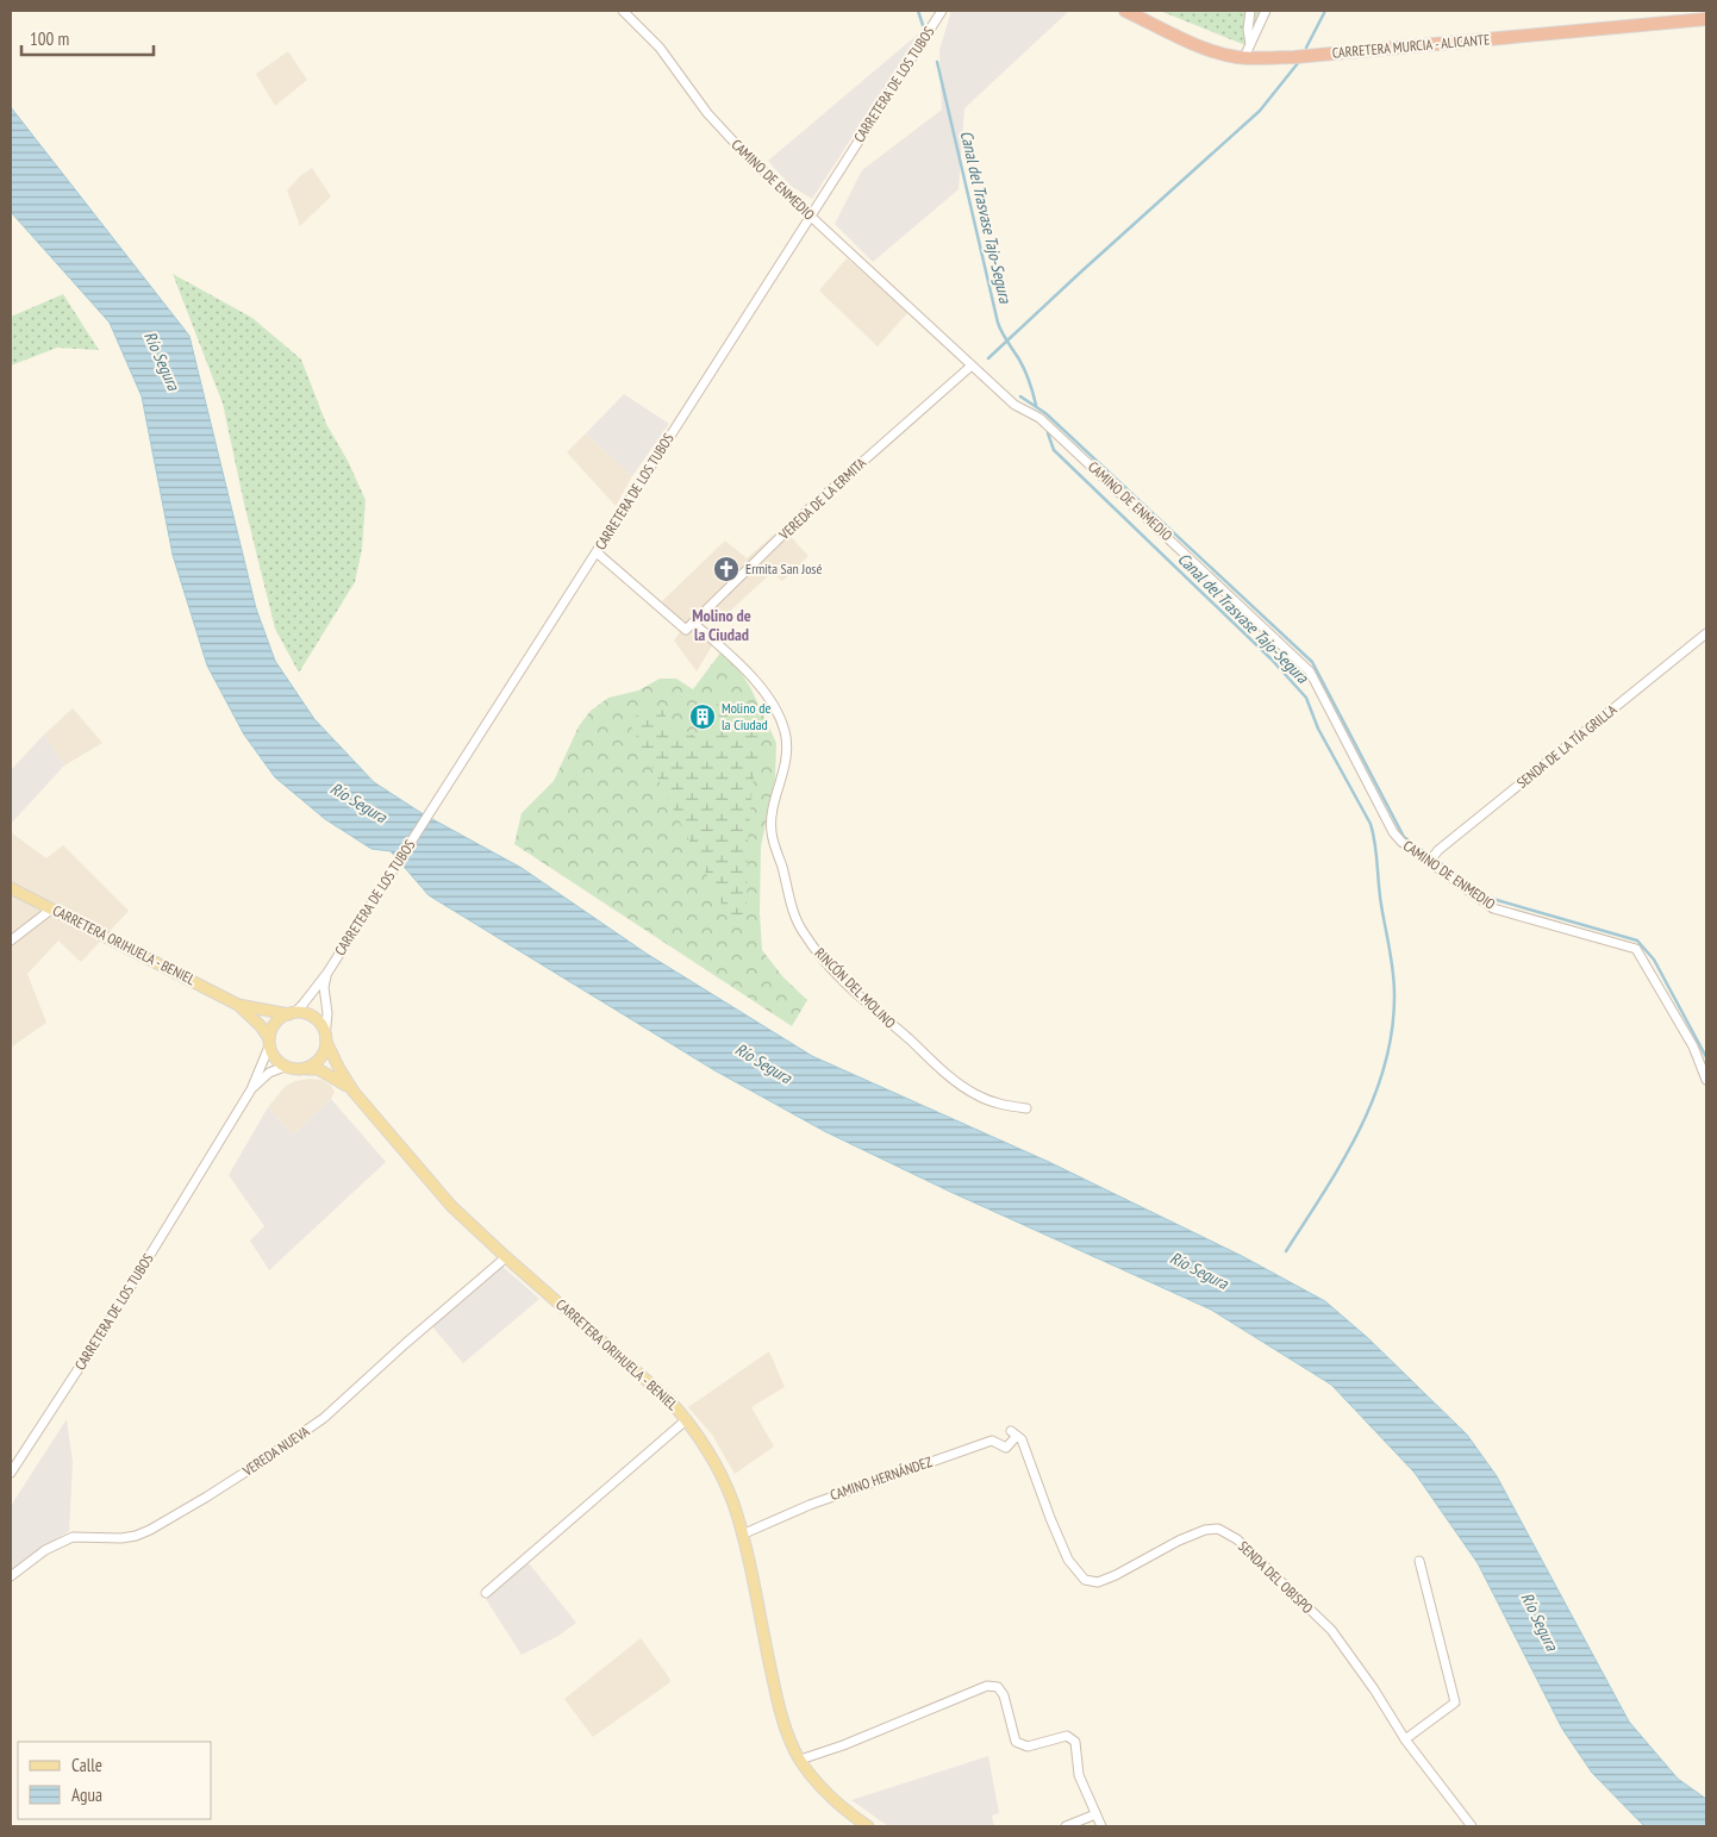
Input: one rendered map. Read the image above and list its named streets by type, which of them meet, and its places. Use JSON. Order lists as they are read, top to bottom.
{
  "streets": {
    "highway": ["CARRETERA MURCIA - ALICANTE"],
    "main road": ["CARRETERA ORIHUELA - BENIEL"],
    "street": [
      "CARRETERA DE LOS TUBOS",
      "CAMINO DE ENMEDIO",
      "VEREDA DE LA ERMITA",
      "SENDA DE LA TÍA GRILLA",
      "RINCÓN DEL MOLINO",
      "VEREDA NUEVA",
      "CAMINO HERNÁNDEZ",
      "SENDA DEL OBISPO"
    ]
  },
  "crossings": [
    ["CARRETERA DE LOS TUBOS", "CAMINO DE ENMEDIO"],
    ["CARRETERA DE LOS TUBOS", "CARRETERA ORIHUELA - BENIEL"],
    ["CAMINO DE ENMEDIO", "VEREDA DE LA ERMITA"],
    ["CAMINO DE ENMEDIO", "SENDA DE LA TÍA GRILLA"],
    ["VEREDA DE LA ERMITA", "RINCÓN DEL MOLINO"],
    ["CARRETERA ORIHUELA - BENIEL", "VEREDA NUEVA"],
    ["CARRETERA ORIHUELA - BENIEL", "CAMINO HERNÁNDEZ"],
    ["CAMINO HERNÁNDEZ", "SENDA DEL OBISPO"]
  ],
  "districts": ["Molino de la Ciudad"],
  "water": ["Canal del Trasvase Tajo-Segura", "Río Segura"],
  "places": {
    "church": ["Ermita San José"],
    "building": ["Molino de la Ciudad"]
  },
  "legend": ["Calle", "Agua"],
  "scale_bar": "100 m"
}
